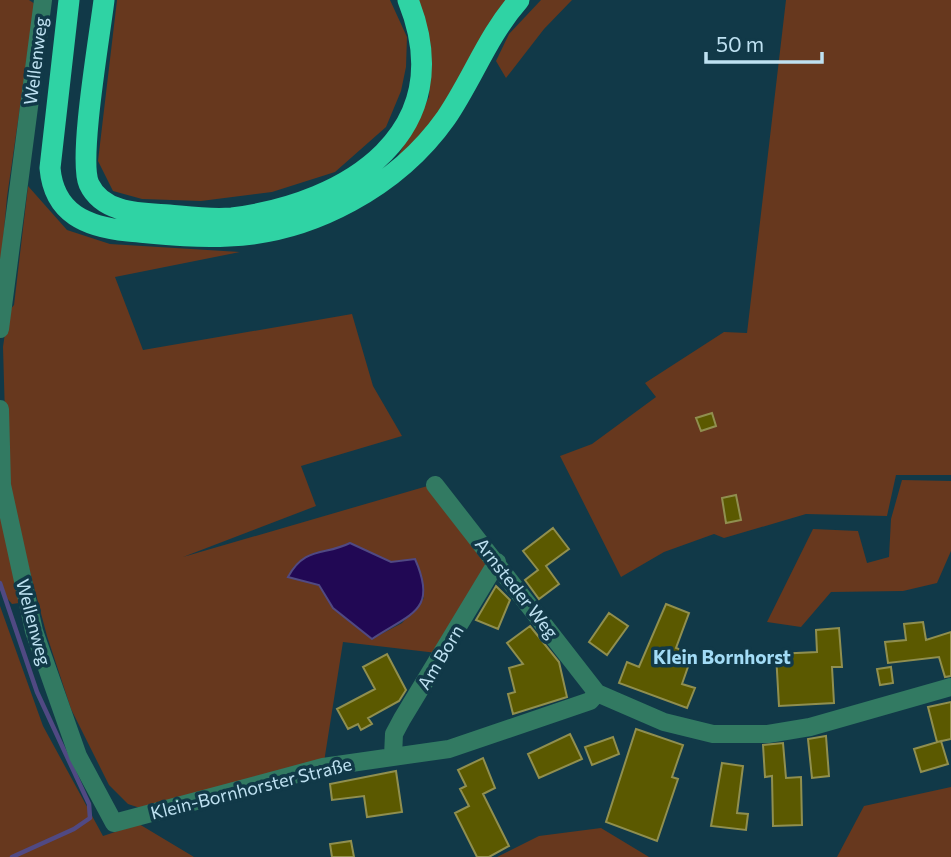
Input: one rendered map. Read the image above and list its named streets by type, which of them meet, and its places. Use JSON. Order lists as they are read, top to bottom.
{
  "streets": {
    "street": [
      "Wellenweg",
      "Arnsteder Weg",
      "Am Born",
      "Klein-Bornhorster Straße"
    ]
  },
  "crossings": [
    ["Wellenweg", "Klein-Bornhorster Straße"],
    ["Arnsteder Weg", "Am Born"],
    ["Arnsteder Weg", "Klein-Bornhorster Straße"],
    ["Am Born", "Klein-Bornhorster Straße"]
  ],
  "districts": ["Klein Bornhorst"],
  "scale_bar": "50 m"
}
